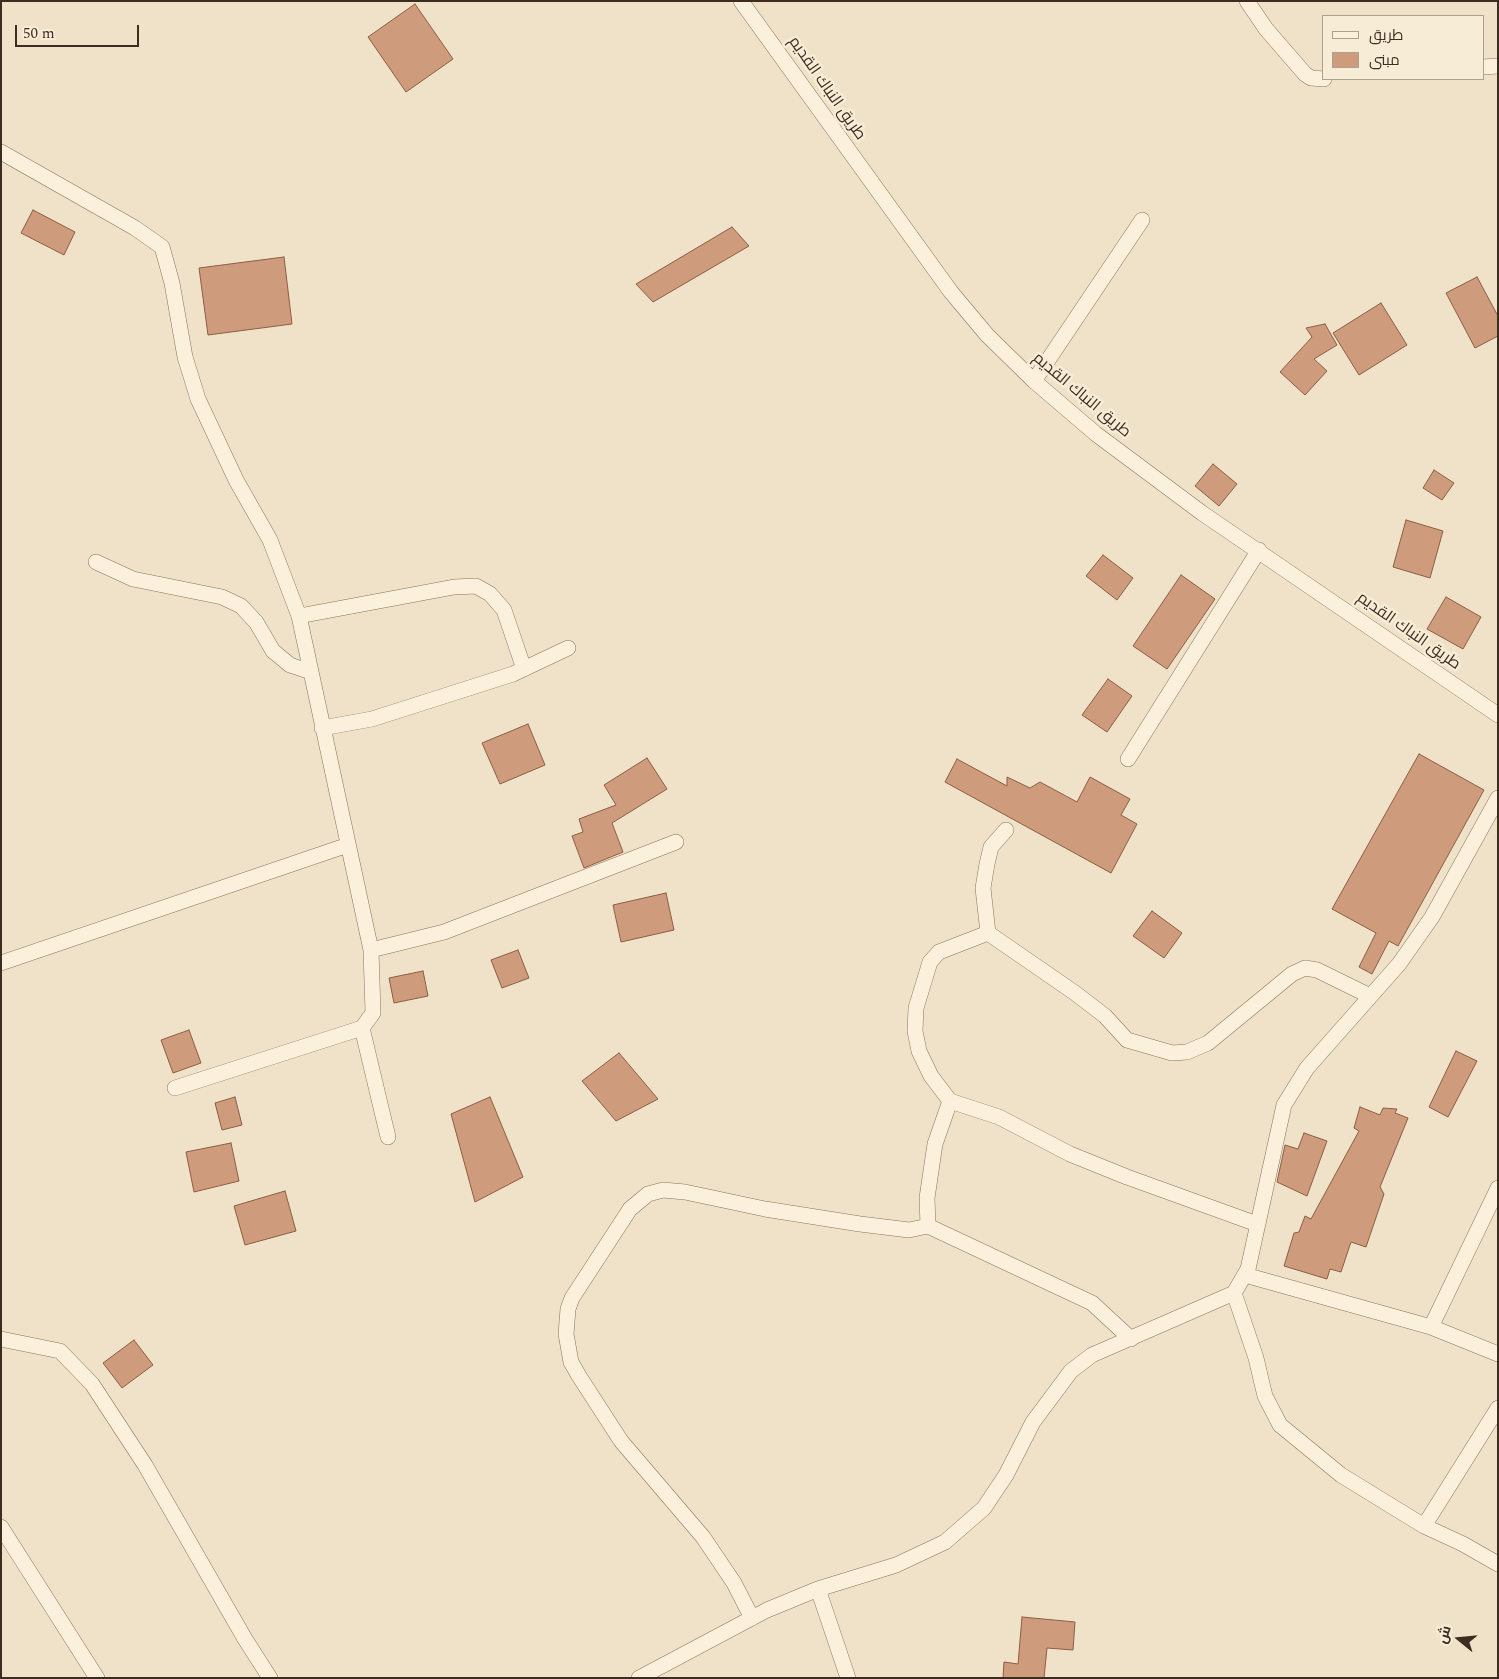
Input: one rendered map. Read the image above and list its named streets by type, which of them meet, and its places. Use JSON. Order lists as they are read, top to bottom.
{
  "streets": {
    "street": ["طريق النباك القديم"]
  },
  "legend": ["طريق", "مبنى"],
  "scale_bar": "50 m",
  "north": "left"
}
